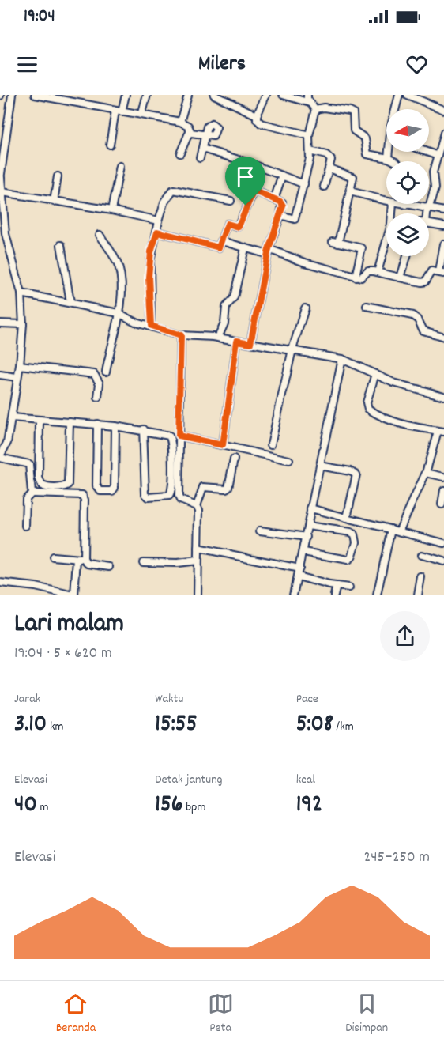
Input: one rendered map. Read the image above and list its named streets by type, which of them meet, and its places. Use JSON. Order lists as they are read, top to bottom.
{
  "north": "left",
  "page": {
    "status": "19:04",
    "header": "Milers",
    "heading": ["Lari malam", "19:04 · 5 × 620 m"],
    "stats": [
      ["Jarak", "3.10 km"],
      ["Waktu", "15:55"],
      ["Pace", "5:08 /km"],
      ["Elevasi", "40 m"],
      ["Detak jantung", "156 bpm"],
      ["kcal", "192"]
    ],
    "chart": ["Elevasi", "245–250 m"],
    "tabs": ["Beranda", "Peta", "Disimpan"]
  }
}
